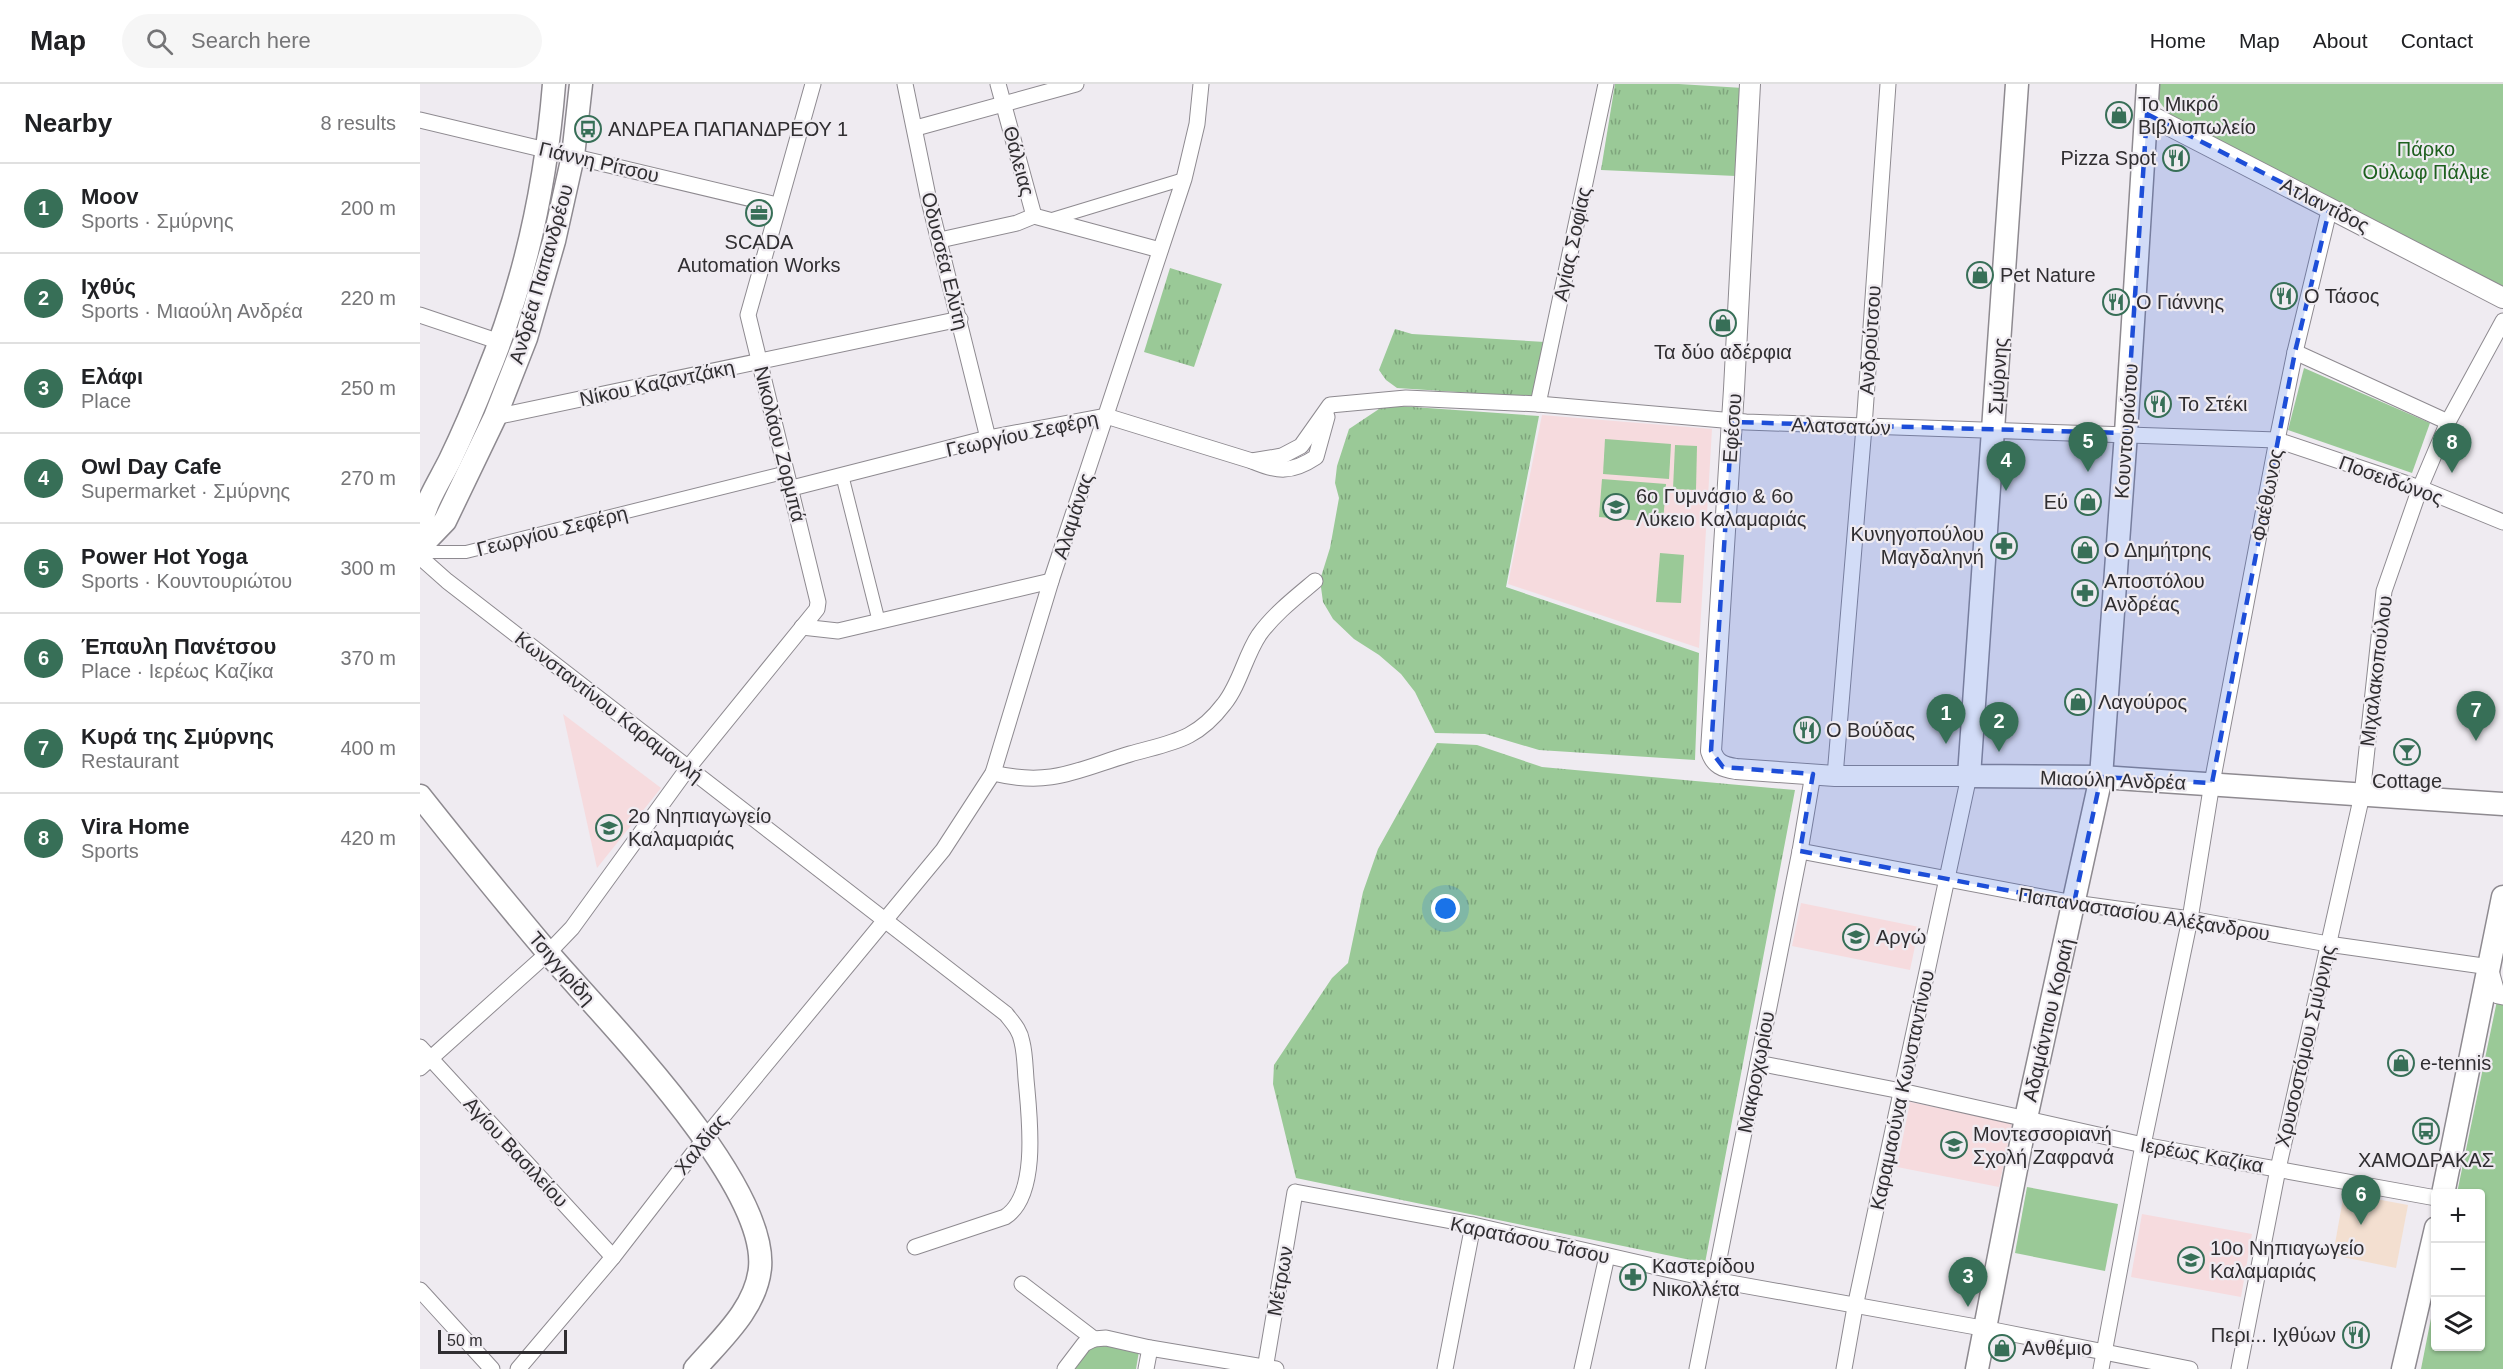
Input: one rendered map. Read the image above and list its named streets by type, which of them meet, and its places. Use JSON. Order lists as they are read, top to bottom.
{
  "streets": {
    "main road": [
      "Ανδρέα Παπανδρέου",
      "Σμύρνης",
      "Κουντουριώτου",
      "Μιαούλη Ανδρέα",
      "Τσιγγιρίδη",
      "Αδαμάντιου Κοραή"
    ],
    "street": [
      "Θάλειας",
      "Γιάννη Ρίτσου",
      "Ατλαντίδος",
      "Αγίας Σοφίας",
      "Οδυσσέα Ελύτη",
      "Ανδρούτσου",
      "Νίκου Καζαντζάκη",
      "Αλατσατών",
      "Εφέσου",
      "Γεωργίου Σεφέρη",
      "Νικολάου Ζορμπά",
      "Ποσειδώνος",
      "Φαέθωνος",
      "Αλαμάνας",
      "Μιχαλακοπούλου",
      "Κωνσταντίνου Καραμανλή",
      "Παπαναστασίου Αλέξανδρου",
      "Χρυσοστόμου Σμύρνης",
      "Μακροχωρίου",
      "Καραμαούνα Κωνσταντίνου",
      "Χαλδίας",
      "Αγίου Βασιλείου",
      "Ιερέως Καζίκα",
      "Καρατάσου Τάσου",
      "Μέτρων"
    ]
  },
  "crossings": [
    ["Θάλειας", "Αλαμάνας"],
    ["Γιάννη Ρίτσου", "Ανδρέα Παπανδρέου"],
    ["Γιάννη Ρίτσου", "Νικολάου Ζορμπά"],
    ["Ατλαντίδος", "Κουντουριώτου"],
    ["Ατλαντίδος", "Φαέθωνος"],
    ["Αγίας Σοφίας", "Αλατσατών"],
    ["Οδυσσέα Ελύτη", "Νίκου Καζαντζάκη"],
    ["Οδυσσέα Ελύτη", "Γεωργίου Σεφέρη"],
    ["Ανδρέα Παπανδρέου", "Νίκου Καζαντζάκη"],
    ["Ανδρούτσου", "Αλατσατών"],
    ["Ανδρούτσου", "Μιαούλη Ανδρέα"],
    ["Σμύρνης", "Αλατσατών"],
    ["Σμύρνης", "Μιαούλη Ανδρέα"],
    ["Σμύρνης", "Καραμαούνα Κωνσταντίνου"],
    ["Νίκου Καζαντζάκη", "Νικολάου Ζορμπά"],
    ["Αλατσατών", "Εφέσου"],
    ["Αλατσατών", "Κουντουριώτου"],
    ["Αλατσατών", "Γεωργίου Σεφέρη"],
    ["Αλατσατών", "Ποσειδώνος"],
    ["Αλατσατών", "Φαέθωνος"],
    ["Εφέσου", "Μιαούλη Ανδρέα"],
    ["Κουντουριώτου", "Μιαούλη Ανδρέα"],
    ["Κουντουριώτου", "Αδαμάντιου Κοραή"],
    ["Γεωργίου Σεφέρη", "Νικολάου Ζορμπά"],
    ["Γεωργίου Σεφέρη", "Αλαμάνας"],
    ["Νικολάου Ζορμπά", "Κωνσταντίνου Καραμανλή"],
    ["Νικολάου Ζορμπά", "Τσιγγιρίδη"],
    ["Νικολάου Ζορμπά", "Αγίου Βασιλείου"],
    ["Ποσειδώνος", "Φαέθωνος"],
    ["Ποσειδώνος", "Μιχαλακοπούλου"],
    ["Φαέθωνος", "Μιαούλη Ανδρέα"],
    ["Φαέθωνος", "Παπαναστασίου Αλέξανδρου"],
    ["Φαέθωνος", "Ιερέως Καζίκα"],
    ["Φαέθωνος", "Καρατάσου Τάσου"],
    ["Αλαμάνας", "Κωνσταντίνου Καραμανλή"],
    ["Αλαμάνας", "Χαλδίας"],
    ["Μιχαλακοπούλου", "Μιαούλη Ανδρέα"],
    ["Μιχαλακοπούλου", "Χρυσοστόμου Σμύρνης"],
    ["Κωνσταντίνου Καραμανλή", "Χαλδίας"],
    ["Μιαούλη Ανδρέα", "Αδαμάντιου Κοραή"],
    ["Μιαούλη Ανδρέα", "Χρυσοστόμου Σμύρνης"],
    ["Μιαούλη Ανδρέα", "Μακροχωρίου"],
    ["Μιαούλη Ανδρέα", "Καραμαούνα Κωνσταντίνου"],
    ["Παπαναστασίου Αλέξανδρου", "Αδαμάντιου Κοραή"],
    ["Παπαναστασίου Αλέξανδρου", "Χρυσοστόμου Σμύρνης"],
    ["Παπαναστασίου Αλέξανδρου", "Μακροχωρίου"],
    ["Παπαναστασίου Αλέξανδρου", "Καραμαούνα Κωνσταντίνου"],
    ["Τσιγγιρίδη", "Χαλδίας"],
    ["Αδαμάντιου Κοραή", "Ιερέως Καζίκα"],
    ["Αδαμάντιου Κοραή", "Καρατάσου Τάσου"],
    ["Χρυσοστόμου Σμύρνης", "Ιερέως Καζίκα"],
    ["Μακροχωρίου", "Ιερέως Καζίκα"],
    ["Μακροχωρίου", "Καρατάσου Τάσου"],
    ["Καραμαούνα Κωνσταντίνου", "Ιερέως Καζίκα"],
    ["Καραμαούνα Κωνσταντίνου", "Καρατάσου Τάσου"],
    ["Χαλδίας", "Αγίου Βασιλείου"],
    ["Καρατάσου Τάσου", "Μέτρων"]
  ],
  "parks": ["Πάρκο Ούλωφ Πάλμε"],
  "places": {
    "shop": [
      "Το Μικρό Βιβλιοπωλείο",
      "Pet Nature",
      "Τα δύο αδέρφια",
      "Εύ",
      "Ο Δημήτρης",
      "Λαγούρος",
      "e-tennis",
      "Ανθέμιο"
    ],
    "bus stop": ["ΑΝΔΡΕΑ ΠΑΠΑΝΔΡΕΟΥ 1", "ΧΑΜΟΔΡΑΚΑΣ"],
    "restaurant": [
      "Pizza Spot",
      "Ο Τάσος",
      "Ο Γιάννης",
      "Το Στέκι",
      "Ο Βούδας",
      "Περι... Ιχθύων"
    ],
    "office": ["SCADA Automation Works"],
    "school or university": [
      "6ο Γυμνάσιο & 6ο Λύκειο Καλαμαριάς",
      "2ο Νηπιαγωγείο Καλαμαριάς",
      "Αργώ",
      "Μοντεσσοριανή Σχολή Ζαφρανά",
      "10ο Νηπιαγωγείο Καλαμαριάς"
    ],
    "pharmacy": ["Κυνηγοπούλου Μαγδαληνή", "Αποστόλου Ανδρέας", "Καστερίδου Νικολλέτα"],
    "bar": ["Cottage"]
  },
  "scale_bar": "50 m",
  "page": {
    "header": "Map",
    "search": "Search here",
    "nav": [
      "Home",
      "Map",
      "About",
      "Contact"
    ],
    "heading": ["Nearby", "8 results"],
    "list": [
      {
        "mark": "1",
        "name": "Moov",
        "note": "Sports · Σμύρνης",
        "value": "200 m"
      },
      {
        "mark": "2",
        "name": "Ιχθύς",
        "note": "Sports · Μιαούλη Ανδρέα",
        "value": "220 m"
      },
      {
        "mark": "3",
        "name": "Ελάφι",
        "note": "Place",
        "value": "250 m"
      },
      {
        "mark": "4",
        "name": "Owl Day Cafe",
        "note": "Supermarket · Σμύρνης",
        "value": "270 m"
      },
      {
        "mark": "5",
        "name": "Power Hot Yoga",
        "note": "Sports · Κουντουριώτου",
        "value": "300 m"
      },
      {
        "mark": "6",
        "name": "Έπαυλη Πανέτσου",
        "note": "Place · Ιερέως Καζίκα",
        "value": "370 m"
      },
      {
        "mark": "7",
        "name": "Κυρά της Σμύρνης",
        "note": "Restaurant",
        "value": "400 m"
      },
      {
        "mark": "8",
        "name": "Vira Home",
        "note": "Sports",
        "value": "420 m"
      }
    ],
    "pins": [
      "5",
      "8",
      "4",
      "7",
      "1",
      "2",
      "6",
      "3"
    ],
    "map_buttons": ["+", "−"],
    "scale": "50 m"
  }
}
